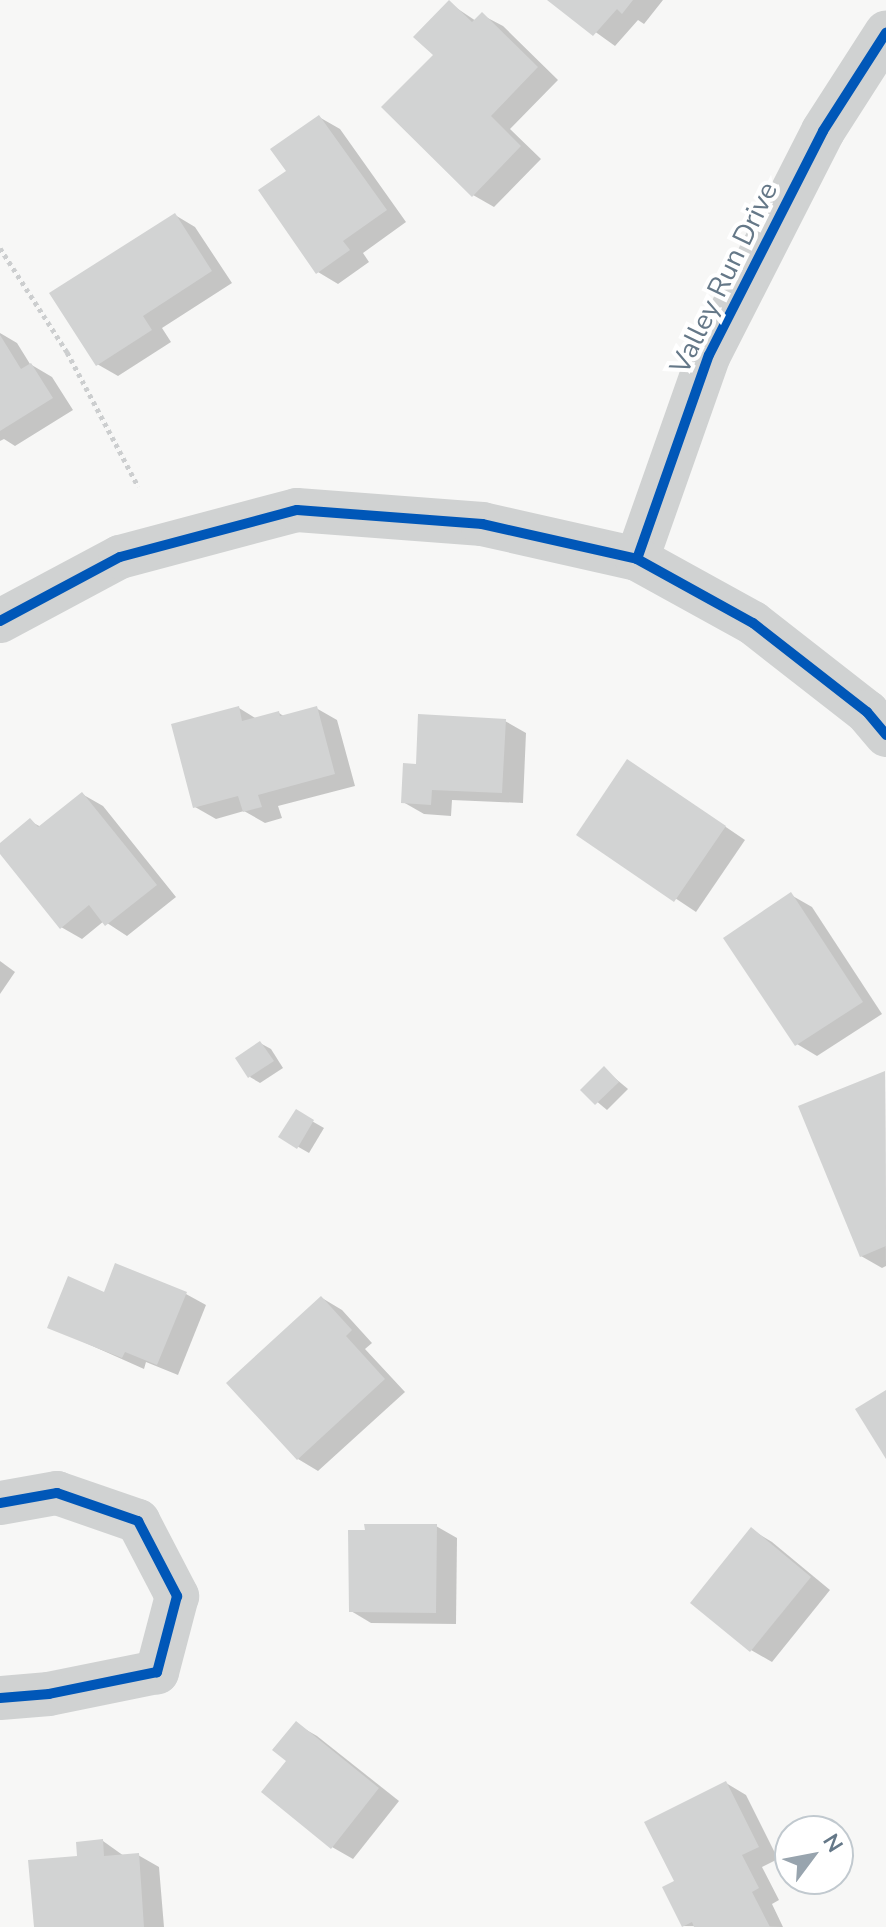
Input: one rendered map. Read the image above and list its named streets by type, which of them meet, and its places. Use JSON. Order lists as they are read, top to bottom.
{
  "streets": {
    "street": ["Valley Run Drive"]
  },
  "north": "top right"
}
